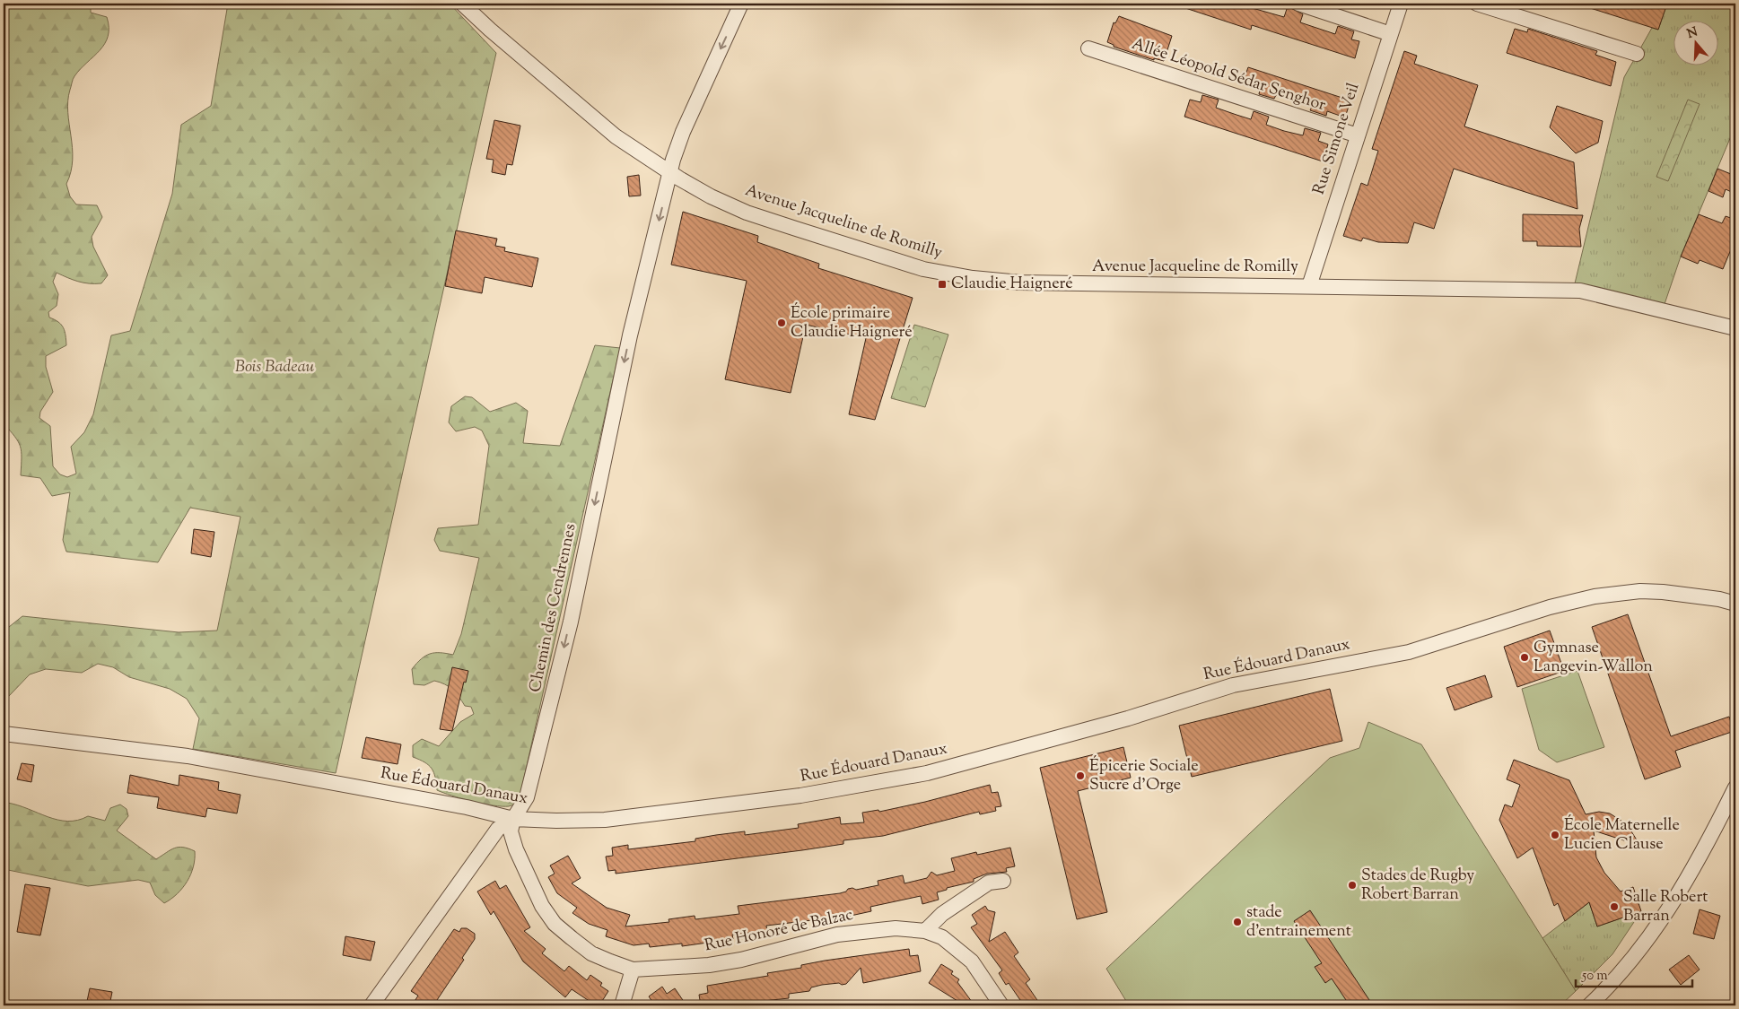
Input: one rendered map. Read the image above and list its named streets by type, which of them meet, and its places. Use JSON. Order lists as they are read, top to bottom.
{
  "streets": {
    "street": [
      "Allée Léopold Sédar Senghor",
      "Rue Simone Veil",
      "Avenue Jacqueline de Romilly",
      "Chemin des Cendrennes",
      "Rue Édouard Danaux",
      "Rue Honoré de Balzac"
    ]
  },
  "crossings": [
    ["Allée Léopold Sédar Senghor", "Rue Simone Veil"],
    ["Rue Simone Veil", "Avenue Jacqueline de Romilly"],
    ["Avenue Jacqueline de Romilly", "Chemin des Cendrennes"],
    ["Chemin des Cendrennes", "Rue Édouard Danaux"],
    ["Chemin des Cendrennes", "Rue Honoré de Balzac"],
    ["Rue Édouard Danaux", "Rue Honoré de Balzac"]
  ],
  "one_way": ["Chemin des Cendrennes"],
  "parks": ["Bois Badeau"],
  "places": {
    "transit": ["Claudie Haigneré"],
    "other": [
      "École primaire Claudie Haigneré",
      "Gymnase Langevin-Wallon",
      "Épicerie Sociale Sucre d'Orge",
      "École Maternelle Lucien Clause",
      "Stades de Rugby Robert Barran",
      "Salle Robert Barran",
      "stade d'entrainement"
    ]
  },
  "scale_bar": "50 m",
  "north": "top"
}
